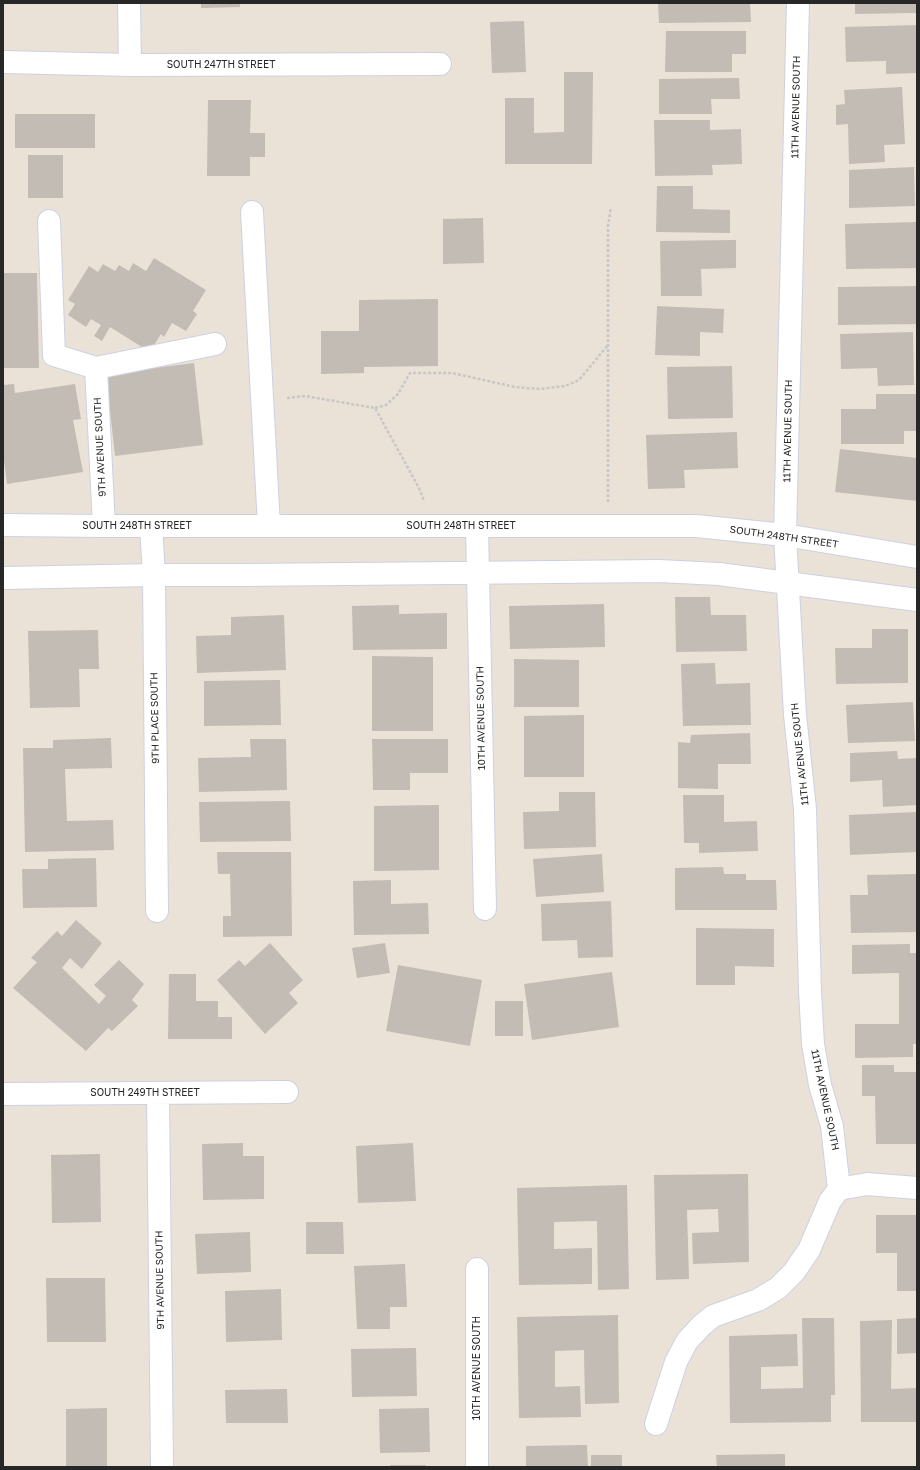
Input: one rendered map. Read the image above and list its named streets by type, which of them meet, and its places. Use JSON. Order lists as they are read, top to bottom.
{
  "streets": {
    "street": [
      "SOUTH 247TH STREET",
      "11TH AVENUE SOUTH",
      "9TH AVENUE SOUTH",
      "SOUTH 248TH STREET",
      "9TH PLACE SOUTH",
      "10TH AVENUE SOUTH",
      "SOUTH 249TH STREET"
    ]
  },
  "crossings": [
    ["11TH AVENUE SOUTH", "SOUTH 248TH STREET"],
    ["9TH AVENUE SOUTH", "SOUTH 248TH STREET"],
    ["9TH AVENUE SOUTH", "SOUTH 249TH STREET"],
    ["SOUTH 248TH STREET", "9TH PLACE SOUTH"],
    ["SOUTH 248TH STREET", "10TH AVENUE SOUTH"]
  ]
}
